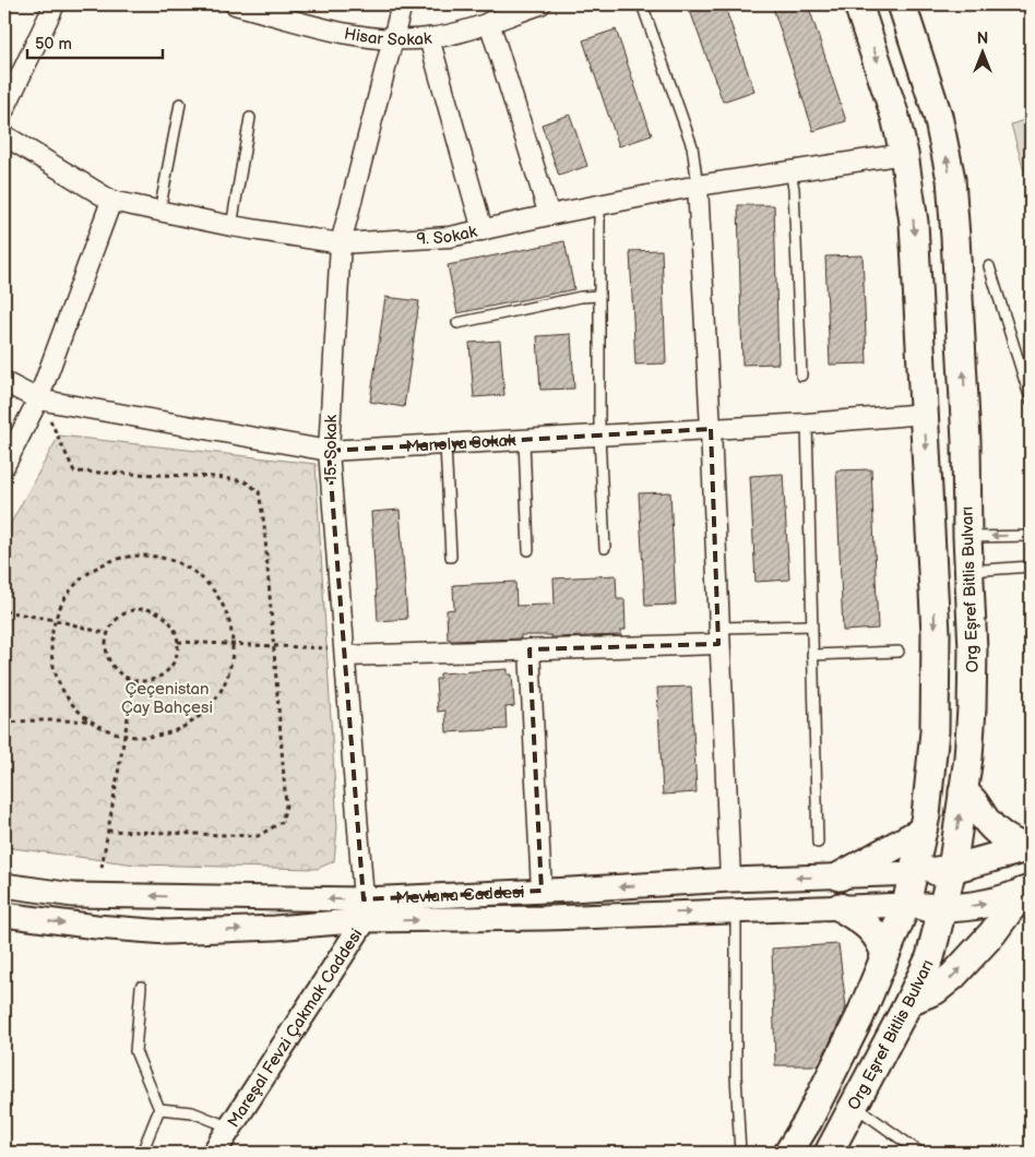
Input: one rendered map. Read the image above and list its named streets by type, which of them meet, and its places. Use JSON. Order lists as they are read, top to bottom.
{
  "streets": {
    "main road": ["Org Eşref Bitlis Bulvarı"],
    "street": [
      "Hisar Sokak",
      "9. Sokak",
      "Manolya Sokak",
      "15. Sokak",
      "Mevlana Caddesi",
      "Mareşal Fevzi Çakmak Caddesi"
    ]
  },
  "crossings": [
    ["Hisar Sokak", "15. Sokak"],
    ["9. Sokak", "15. Sokak"],
    ["Manolya Sokak", "15. Sokak"],
    ["15. Sokak", "Mevlana Caddesi"],
    ["15. Sokak", "Mareşal Fevzi Çakmak Caddesi"],
    ["Mevlana Caddesi", "Mareşal Fevzi Çakmak Caddesi"]
  ],
  "parks": ["Çeçenistan Çay Bahçesi"],
  "scale_bar": "50 m",
  "north": "top"
}
